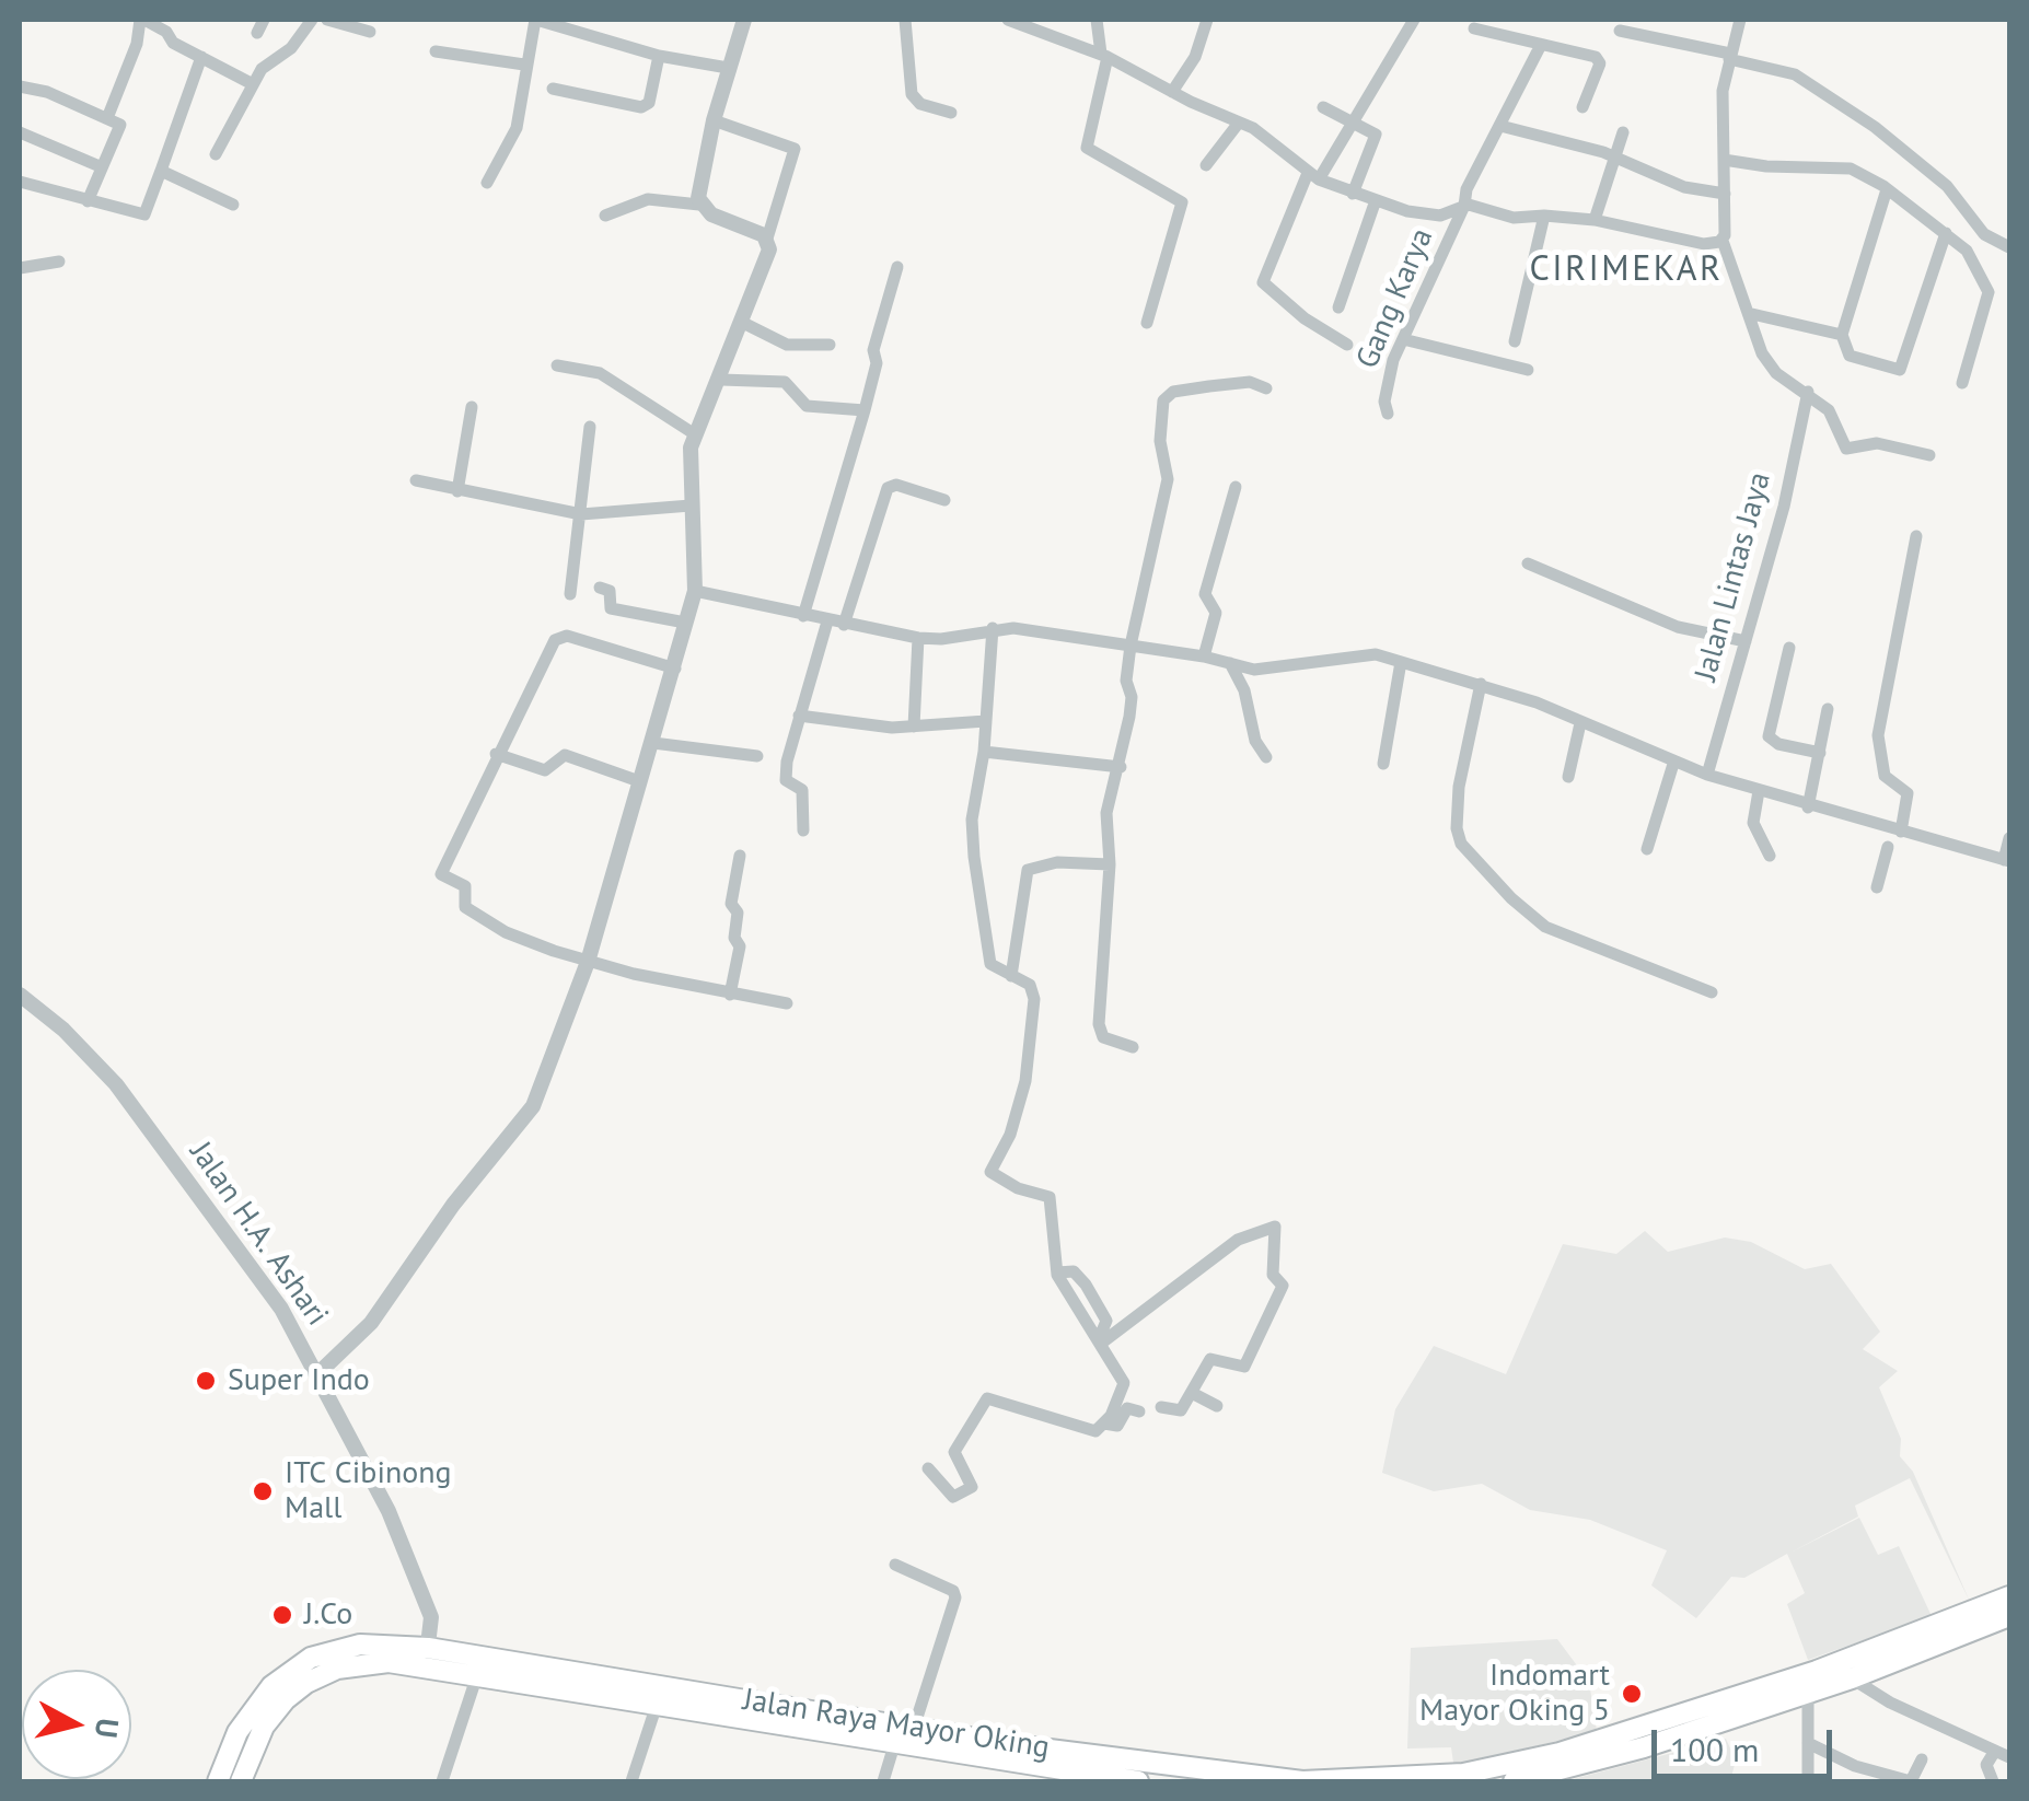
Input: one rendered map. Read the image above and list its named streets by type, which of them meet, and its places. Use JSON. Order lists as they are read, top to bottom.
{
  "streets": {
    "main road": ["Jalan Raya Mayor Oking"],
    "street": ["Gang Karya", "Jalan Lintas Jaya", "Jalan H.A. Ashari"]
  },
  "crossings": [
    ["Jalan H.A. Ashari", "Jalan Raya Mayor Oking"]
  ],
  "districts": ["CIRIMEKAR"],
  "places": [
    "Super Indo",
    "ITC Cibinong Mall",
    "J.Co",
    "Indomart Mayor Oking 5"
  ],
  "scale_bar": "100 m",
  "north": "right"
}
